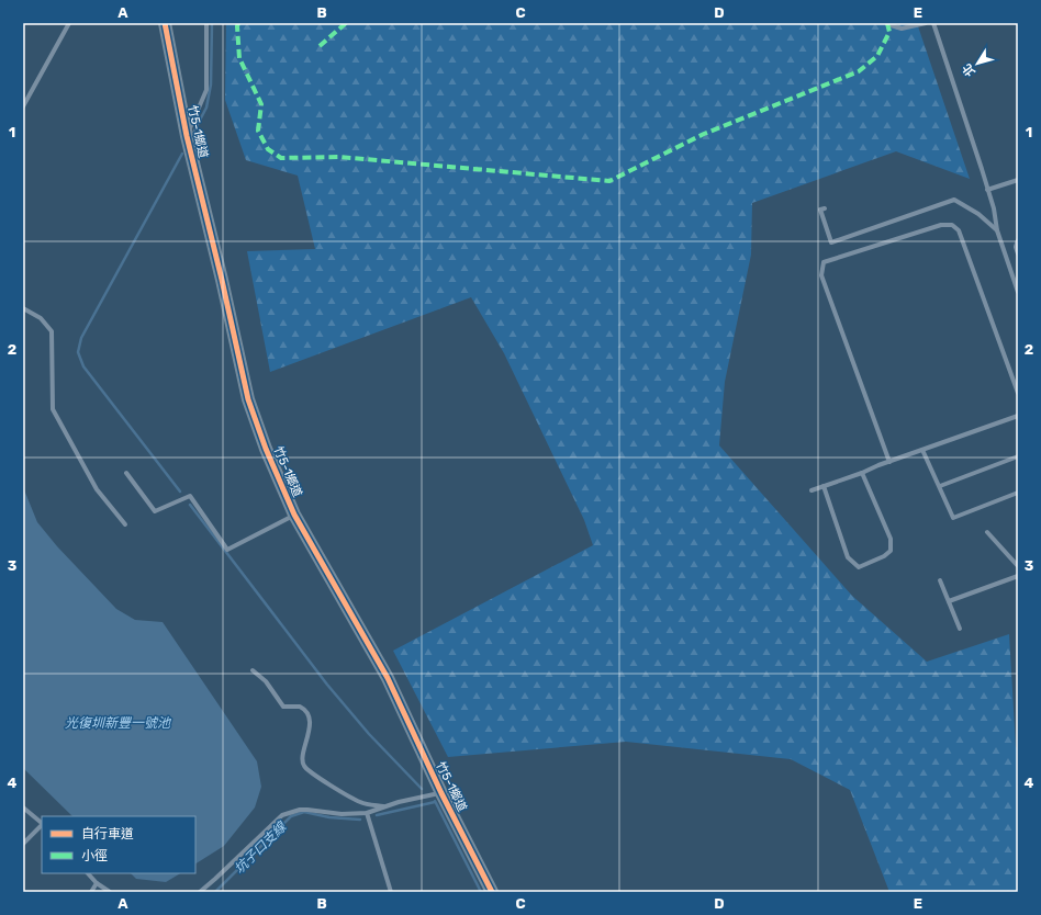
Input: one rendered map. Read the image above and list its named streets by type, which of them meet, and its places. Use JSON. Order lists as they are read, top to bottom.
{
  "streets": {
    "street": ["竹5-1鄉道"]
  },
  "water": ["光復圳新豐一號池", "坑子口支線"],
  "legend": ["自行車道", "小徑"],
  "north": "bottom left",
  "grid": {
    "columns": [
      "A",
      "B",
      "C",
      "D",
      "E"
    ],
    "rows": [
      "1",
      "2",
      "3",
      "4"
    ]
  }
}
